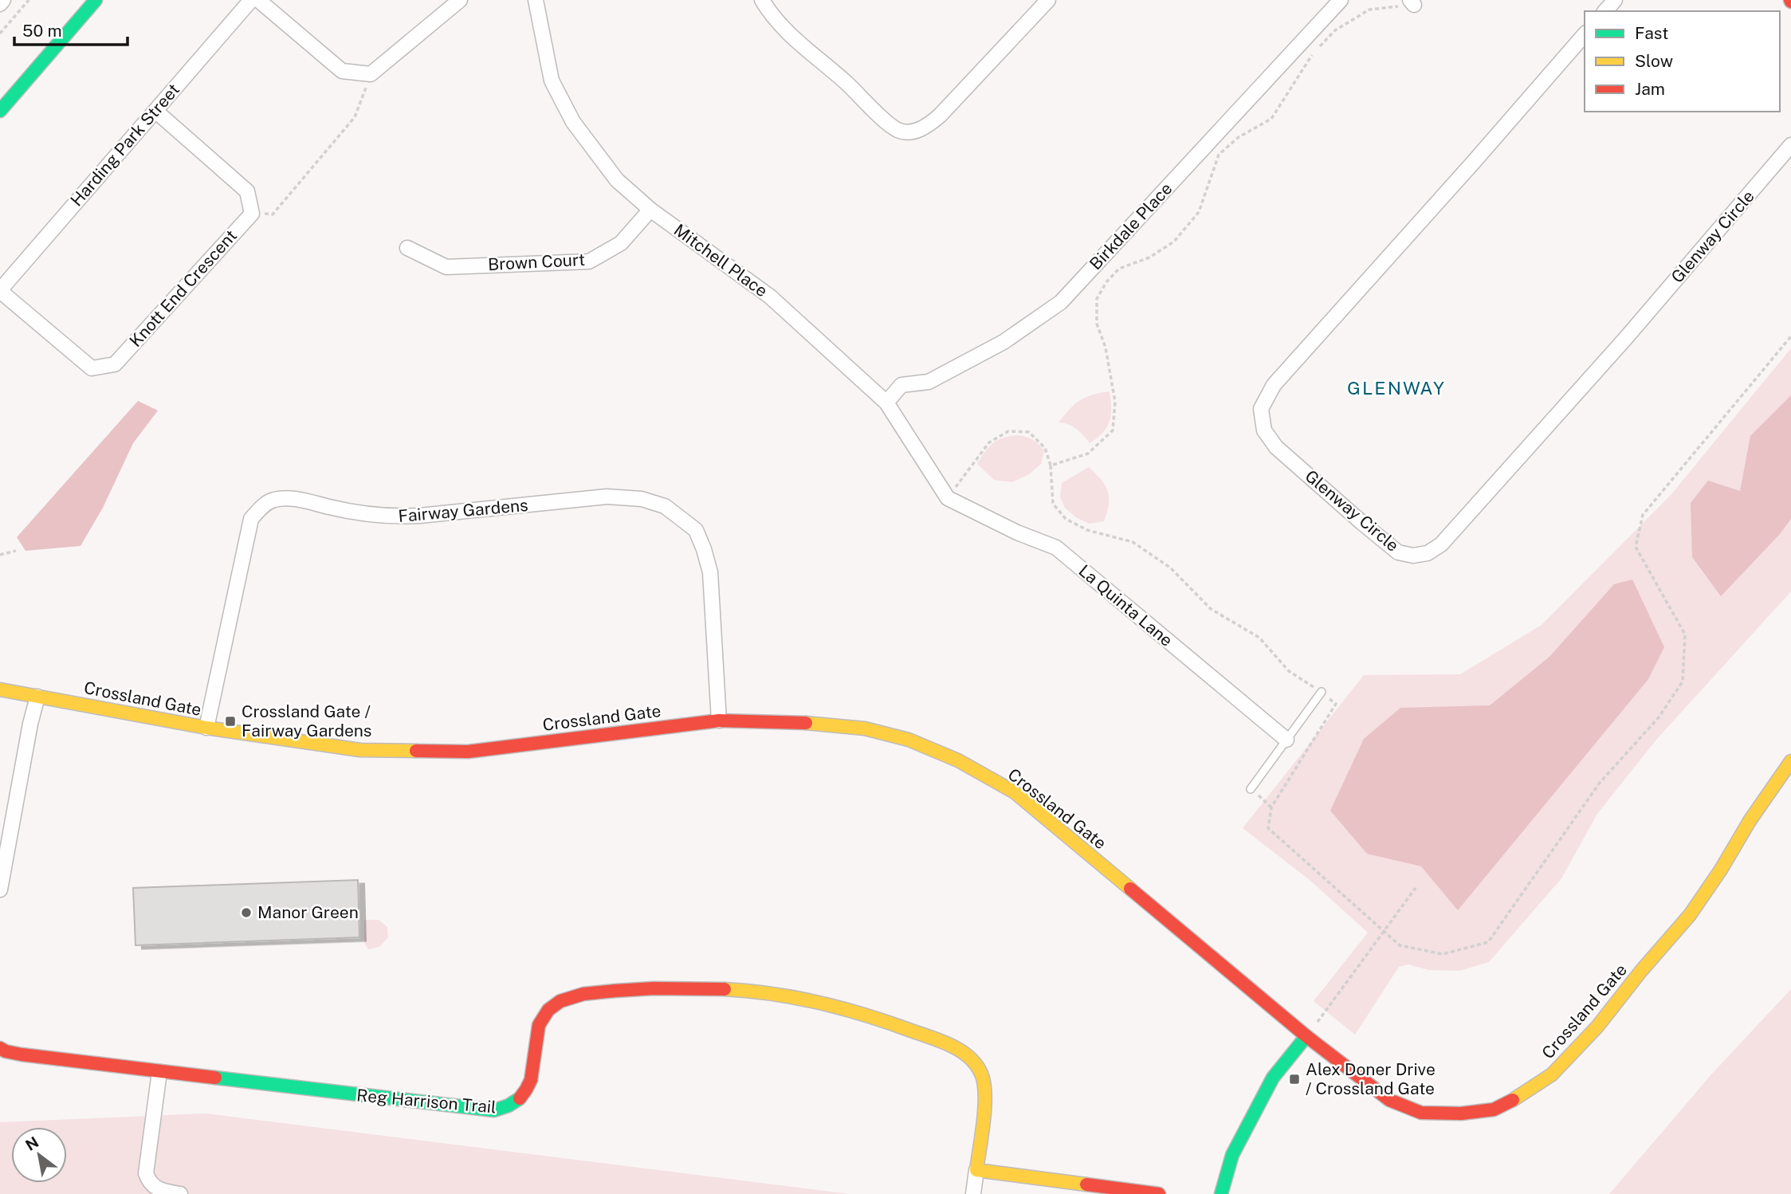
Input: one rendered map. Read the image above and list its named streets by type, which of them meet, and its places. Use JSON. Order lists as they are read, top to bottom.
{
  "streets": {
    "street": [
      "Harding Park Street",
      "Birkdale Place",
      "Glenway Circle",
      "Mitchell Place",
      "Brown Court",
      "Knott End Crescent",
      "Fairway Gardens",
      "La Quinta Lane",
      "Crossland Gate",
      "Reg Harrison Trail"
    ]
  },
  "crossings": [
    ["Harding Park Street", "Knott End Crescent"],
    ["Birkdale Place", "Mitchell Place"],
    ["Mitchell Place", "Brown Court"],
    ["Mitchell Place", "La Quinta Lane"],
    ["Fairway Gardens", "Crossland Gate"]
  ],
  "districts": ["GLENWAY"],
  "places": {
    "transit": ["Crossland Gate / Fairway Gardens", "Alex Doner Drive / Crossland Gate"],
    "other": ["Manor Green"]
  },
  "legend": ["Fast", "Slow", "Jam"],
  "scale_bar": "50 m",
  "north": "top left"
}
